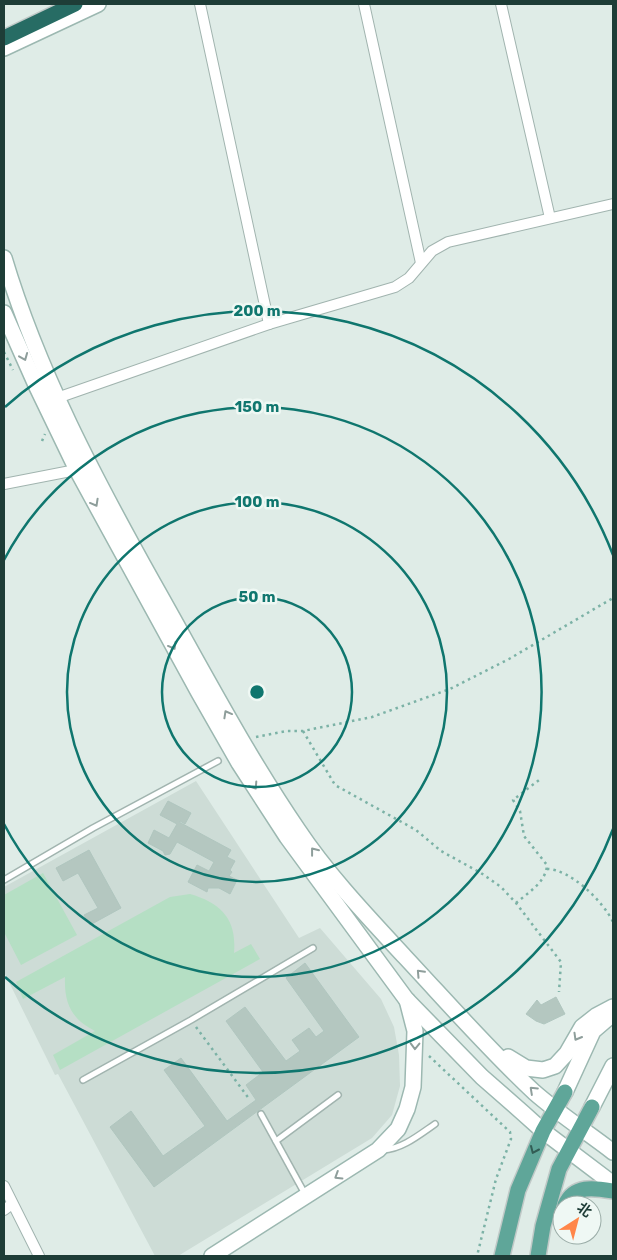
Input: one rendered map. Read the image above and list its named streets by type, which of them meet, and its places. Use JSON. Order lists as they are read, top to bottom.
{
  "north": "top right",
  "rings": [
    "200 m",
    "150 m",
    "100 m",
    "50 m"
  ]
}
